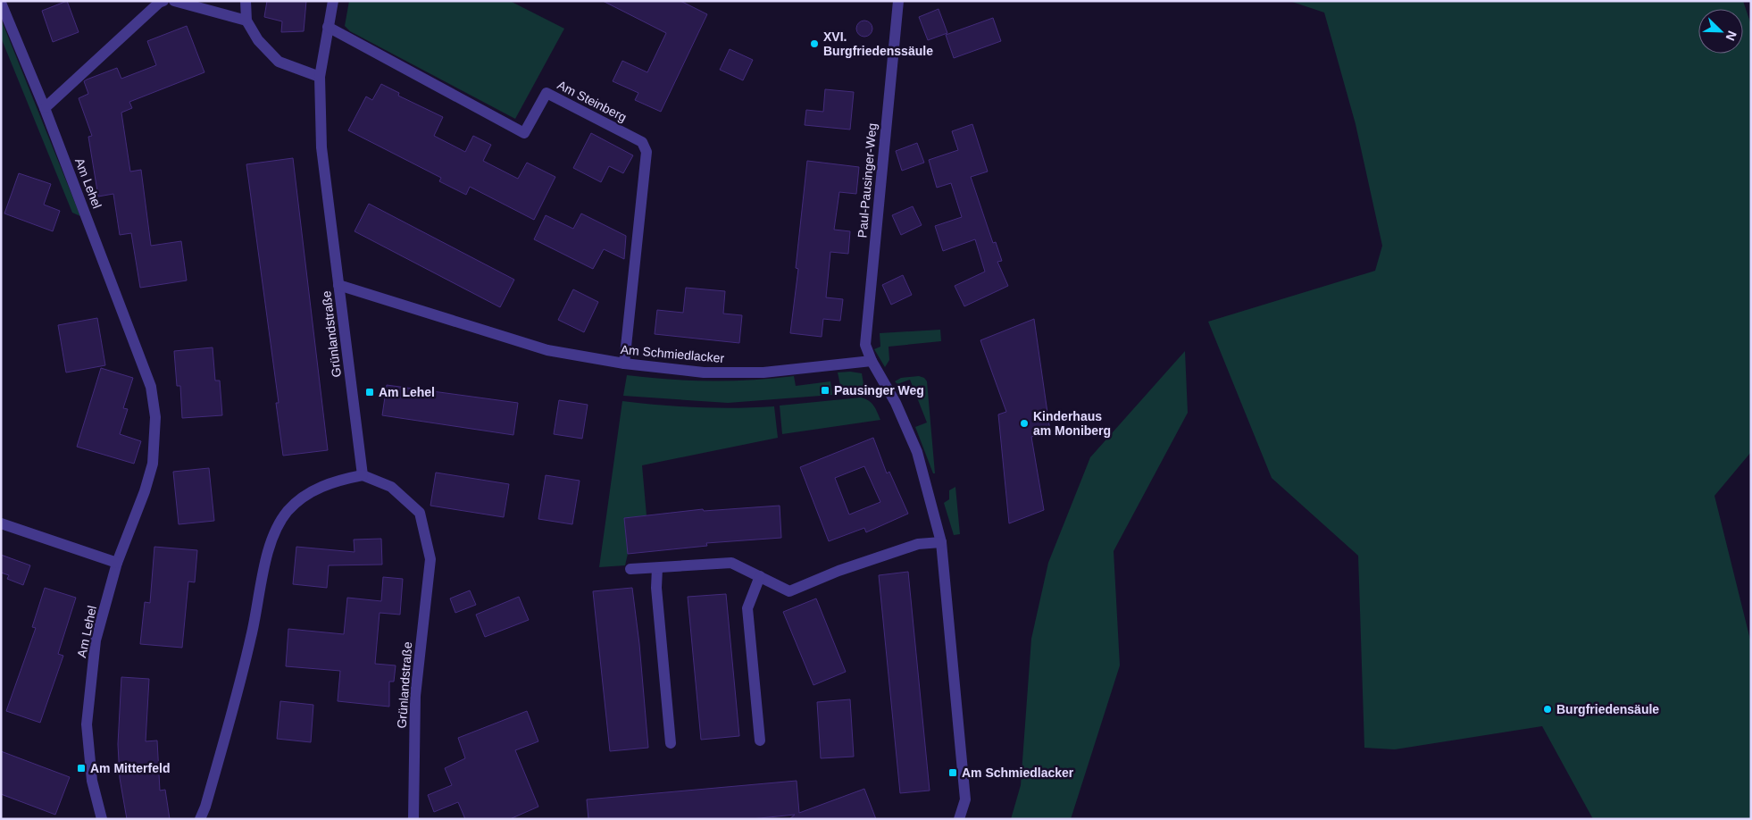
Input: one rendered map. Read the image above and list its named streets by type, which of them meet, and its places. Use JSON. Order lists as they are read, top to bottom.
{
  "streets": {
    "street": [
      "Am Steinberg",
      "Paul-Pausinger-Weg",
      "Am Lehel",
      "Grünlandstraße",
      "Am Schmiedlacker"
    ]
  },
  "crossings": [
    ["Am Steinberg", "Grünlandstraße"],
    ["Am Steinberg", "Am Schmiedlacker"],
    ["Paul-Pausinger-Weg", "Am Schmiedlacker"],
    ["Grünlandstraße", "Am Schmiedlacker"]
  ],
  "places": {
    "other": ["XVI. Burgfriedenssäule", "Kinderhaus am Moniberg", "Burgfriedensäule"],
    "transit": [
      "Pausinger Weg",
      "Am Lehel",
      "Am Mitterfeld",
      "Am Schmiedlacker"
    ]
  },
  "north": "bottom right"
}
